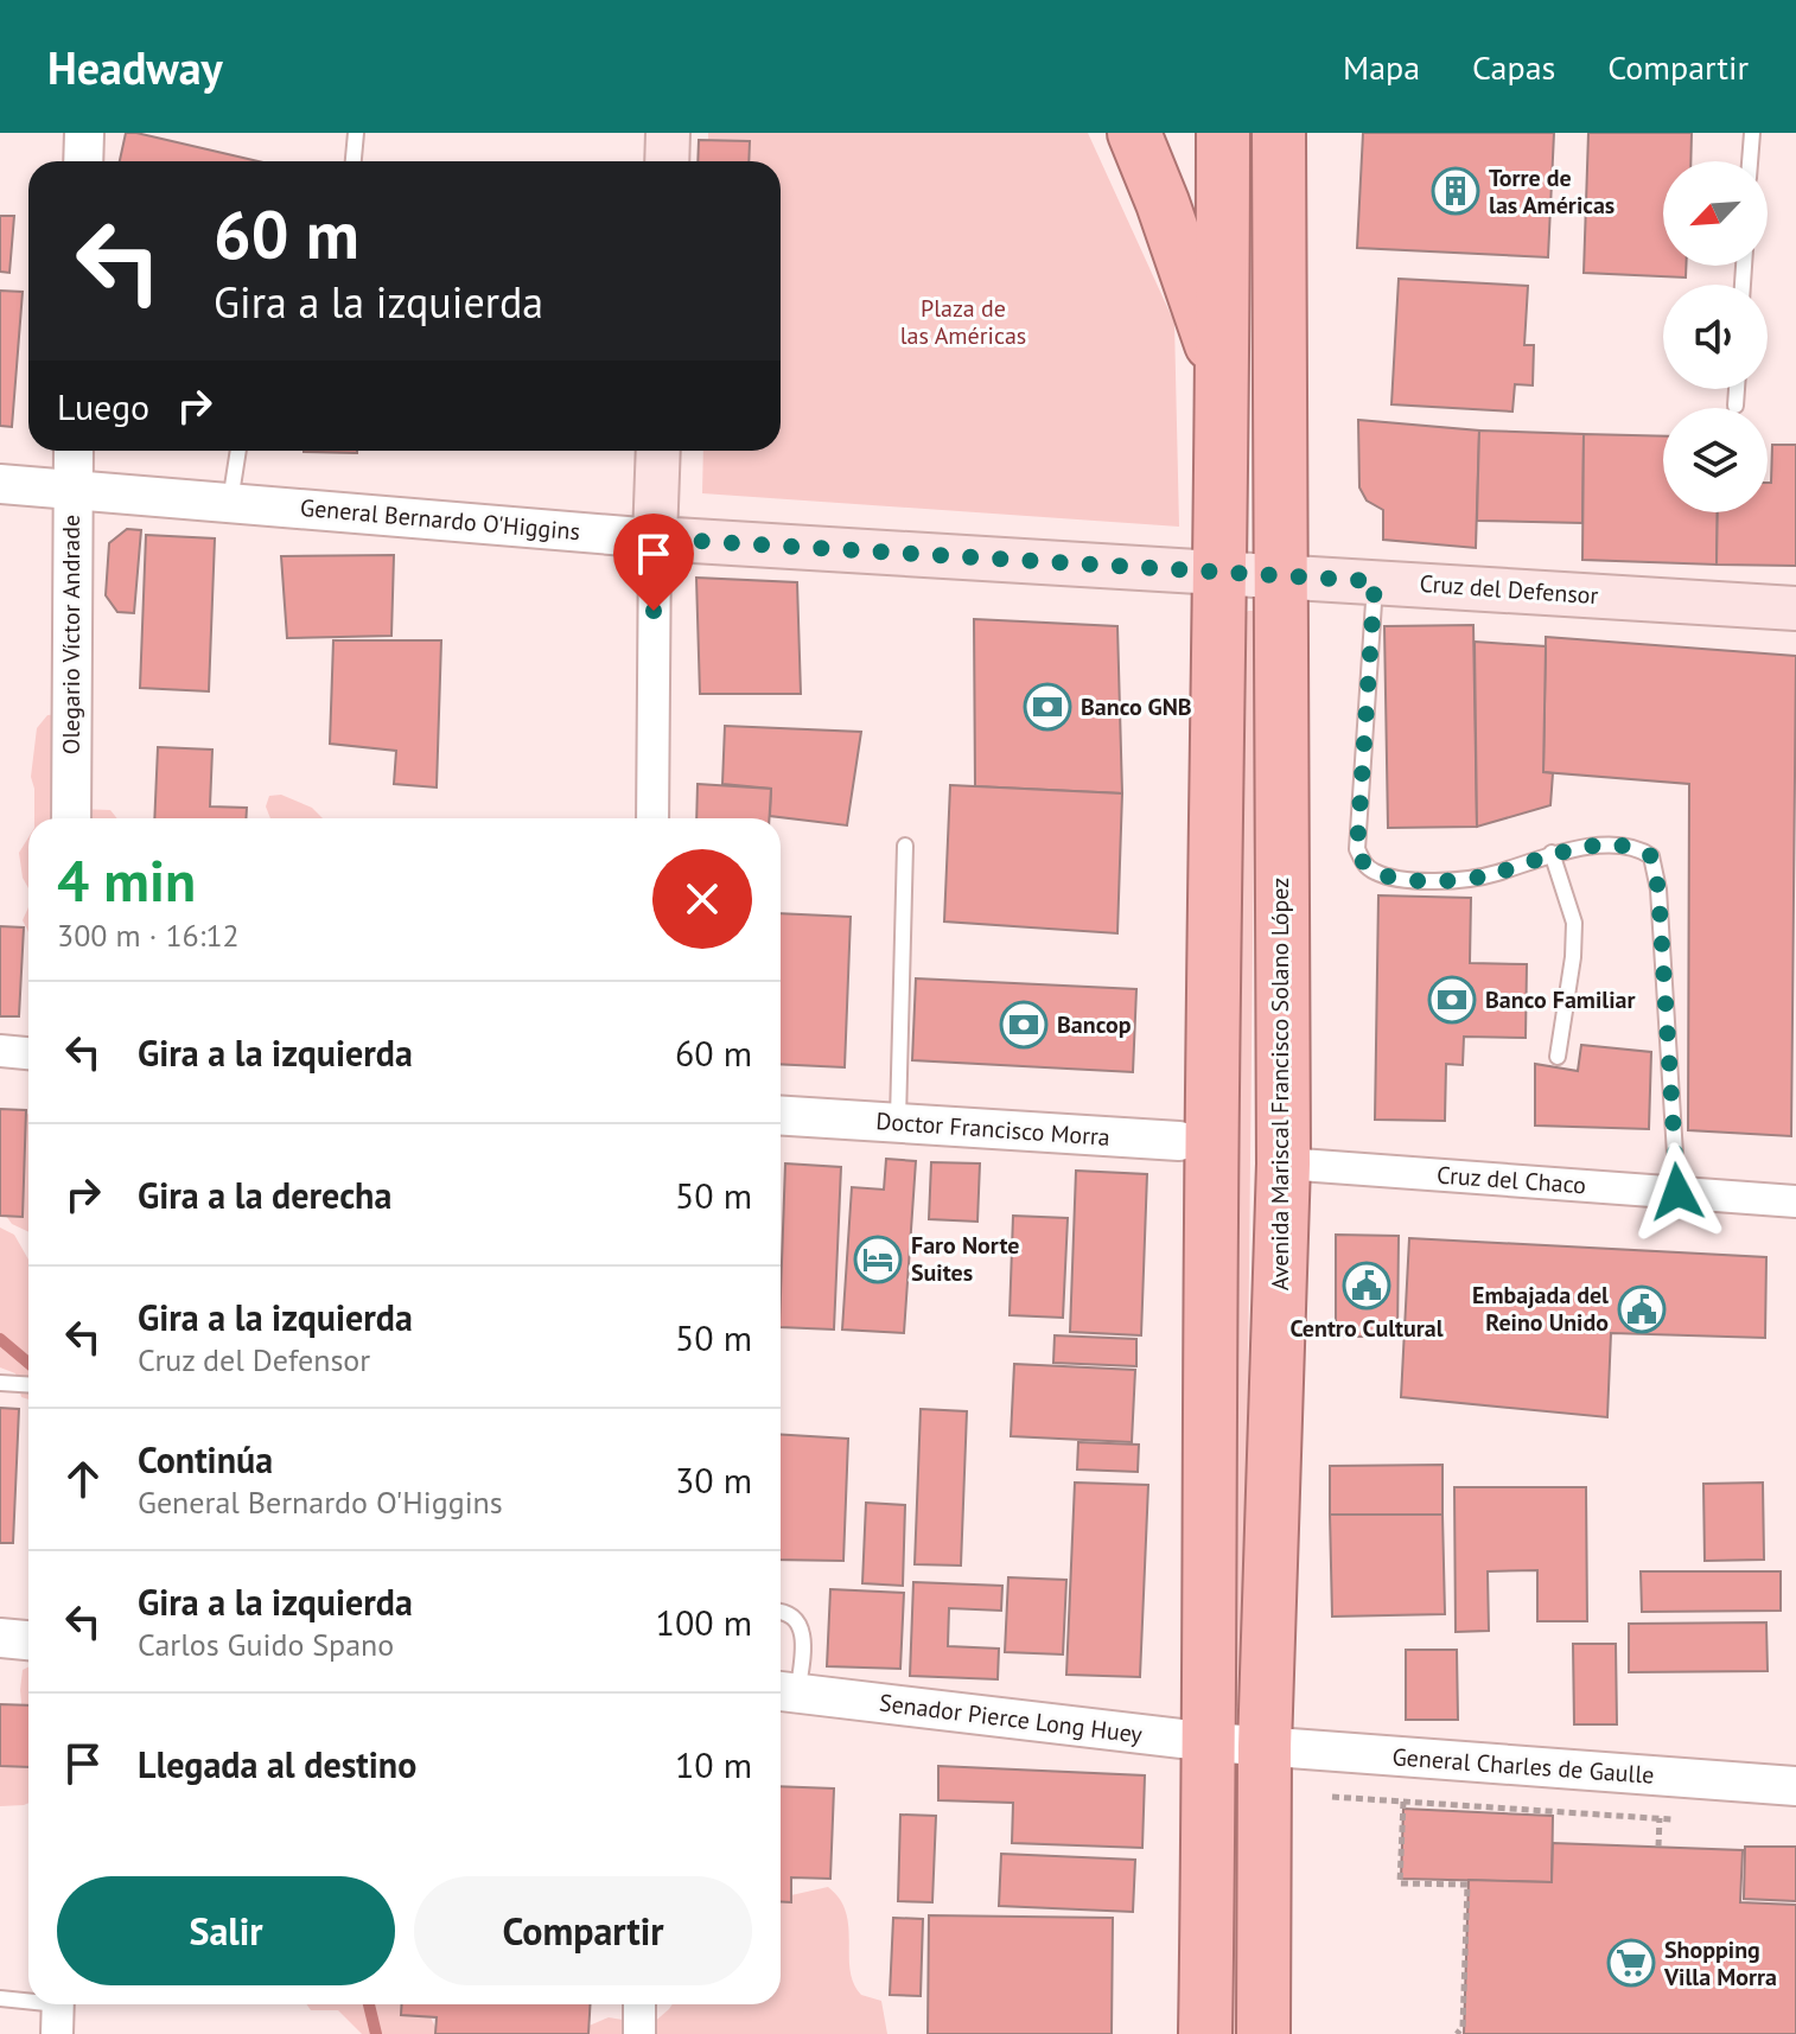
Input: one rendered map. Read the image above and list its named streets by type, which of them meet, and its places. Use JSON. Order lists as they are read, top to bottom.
{
  "streets": {
    "highway": ["Avenida Mariscal Francisco Solano López"],
    "main road": ["General Bernardo O'Higgins", "Cruz del Defensor"],
    "street": [
      "Olegario Víctor Andrade",
      "Doctor Francisco Morra",
      "Cruz del Chaco",
      "Senador Pierce Long Huey",
      "General Charles de Gaulle"
    ]
  },
  "crossings": [
    ["General Bernardo O'Higgins", "Cruz del Defensor"],
    ["General Bernardo O'Higgins", "Olegario Víctor Andrade"],
    ["General Bernardo O'Higgins", "Avenida Mariscal Francisco Solano López"],
    ["Cruz del Defensor", "Avenida Mariscal Francisco Solano López"],
    ["Avenida Mariscal Francisco Solano López", "Doctor Francisco Morra"],
    ["Avenida Mariscal Francisco Solano López", "Cruz del Chaco"],
    ["Avenida Mariscal Francisco Solano López", "Senador Pierce Long Huey"],
    ["Avenida Mariscal Francisco Solano López", "General Charles de Gaulle"],
    ["Senador Pierce Long Huey", "General Charles de Gaulle"]
  ],
  "parks": ["Plaza de las Américas"],
  "places": {
    "building": ["Torre de las Américas"],
    "bank": ["Banco GNB", "Banco Familiar", "Bancop"],
    "hotel": ["Faro Norte Suites"],
    "public building": ["Centro Cultural", "Embajada del Reino Unido"],
    "supermarket": ["Shopping Villa Morra"]
  },
  "north": "bottom left",
  "page": {
    "header": "Headway",
    "nav": ["Mapa", "Capas", "Compartir"],
    "turn": ["60 m", "Gira a la izquierda"],
    "then": "Luego",
    "heading": ["4 min", "300 m · 16:12"],
    "list": [
      {
        "name": "Gira a la izquierda",
        "value": "60 m"
      },
      {
        "name": "Gira a la derecha",
        "value": "50 m"
      },
      {
        "name": "Gira a la izquierda",
        "note": "Cruz del Defensor",
        "value": "50 m"
      },
      {
        "name": "Continúa",
        "note": "General Bernardo O'Higgins",
        "value": "30 m"
      },
      {
        "name": "Gira a la izquierda",
        "note": "Carlos Guido Spano",
        "value": "100 m"
      },
      {
        "name": "Llegada al destino",
        "value": "10 m"
      }
    ],
    "buttons": ["Salir", "Compartir"]
  }
}
